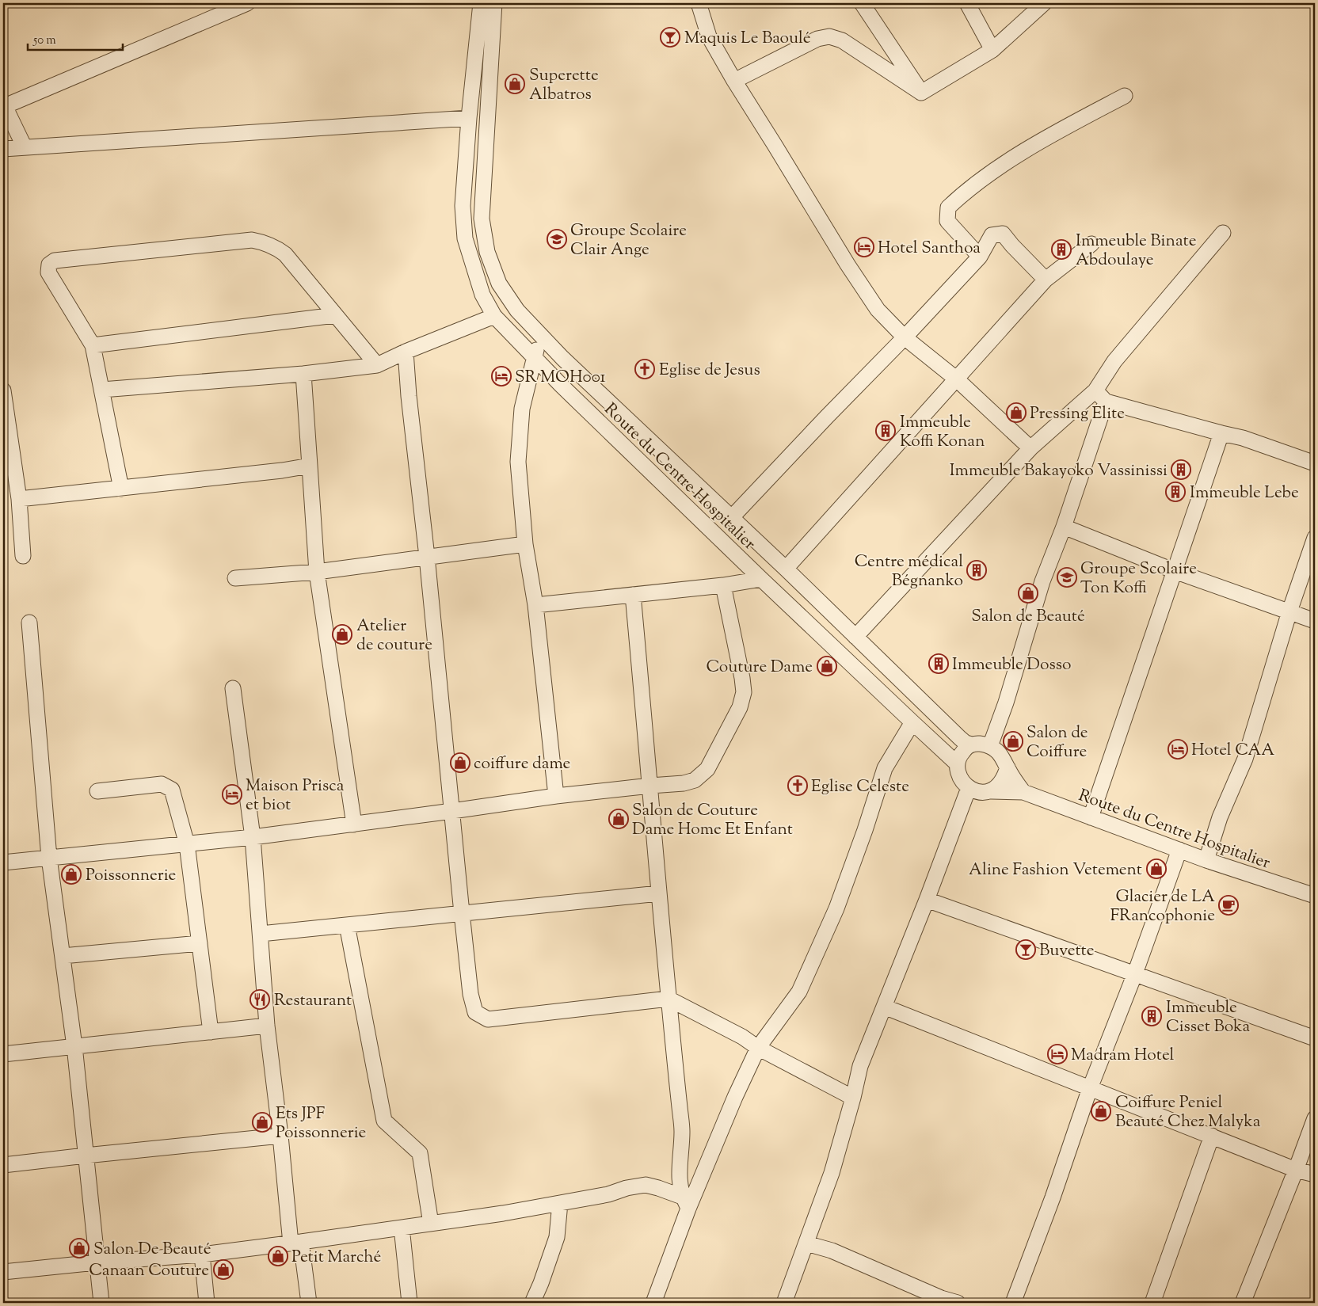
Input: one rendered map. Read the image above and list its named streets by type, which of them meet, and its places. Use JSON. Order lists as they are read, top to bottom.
{
  "streets": {
    "street": ["Route du Centre Hospitalier"]
  },
  "places": {
    "bar": ["Maquis Le Baoulé", "Buvette"],
    "shop": [
      "Superette Albatros",
      "Pressing Elite",
      "Salon de Beauté",
      "Atelier de couture",
      "Couture Dame",
      "Salon de Coiffure",
      "coiffure dame",
      "Salon de Couture Dame Home Et Enfant",
      "Aline Fashion Vetement",
      "Poissonnerie",
      "Coiffure Peniel Beauté Chez Malyka",
      "Ets JPF Poissonnerie",
      "Salon De Beauté",
      "Petit Marché",
      "Canaan Couture"
    ],
    "school or university": ["Groupe Scolaire Clair Ange", "Groupe Scolaire Ton Koffi"],
    "hotel": [
      "Hotel Santhoa",
      "SR MOH001",
      "Hotel CAA",
      "Maison Prisca et biot",
      "Madram Hotel"
    ],
    "building": [
      "Immeuble Binate Abdoulaye",
      "Immeuble Koffi Konan",
      "Immeuble Bakayoko Vassinissi",
      "Immeuble Lebe",
      "Centre médical Bégnanko",
      "Immeuble Dosso",
      "Immeuble Cisset Boka"
    ],
    "church": ["Eglise de Jesus", "Eglise Celeste"],
    "cafe": ["Glacier de LA FRancophonie"],
    "restaurant": ["Restaurant"]
  },
  "scale_bar": "50 m"
}
